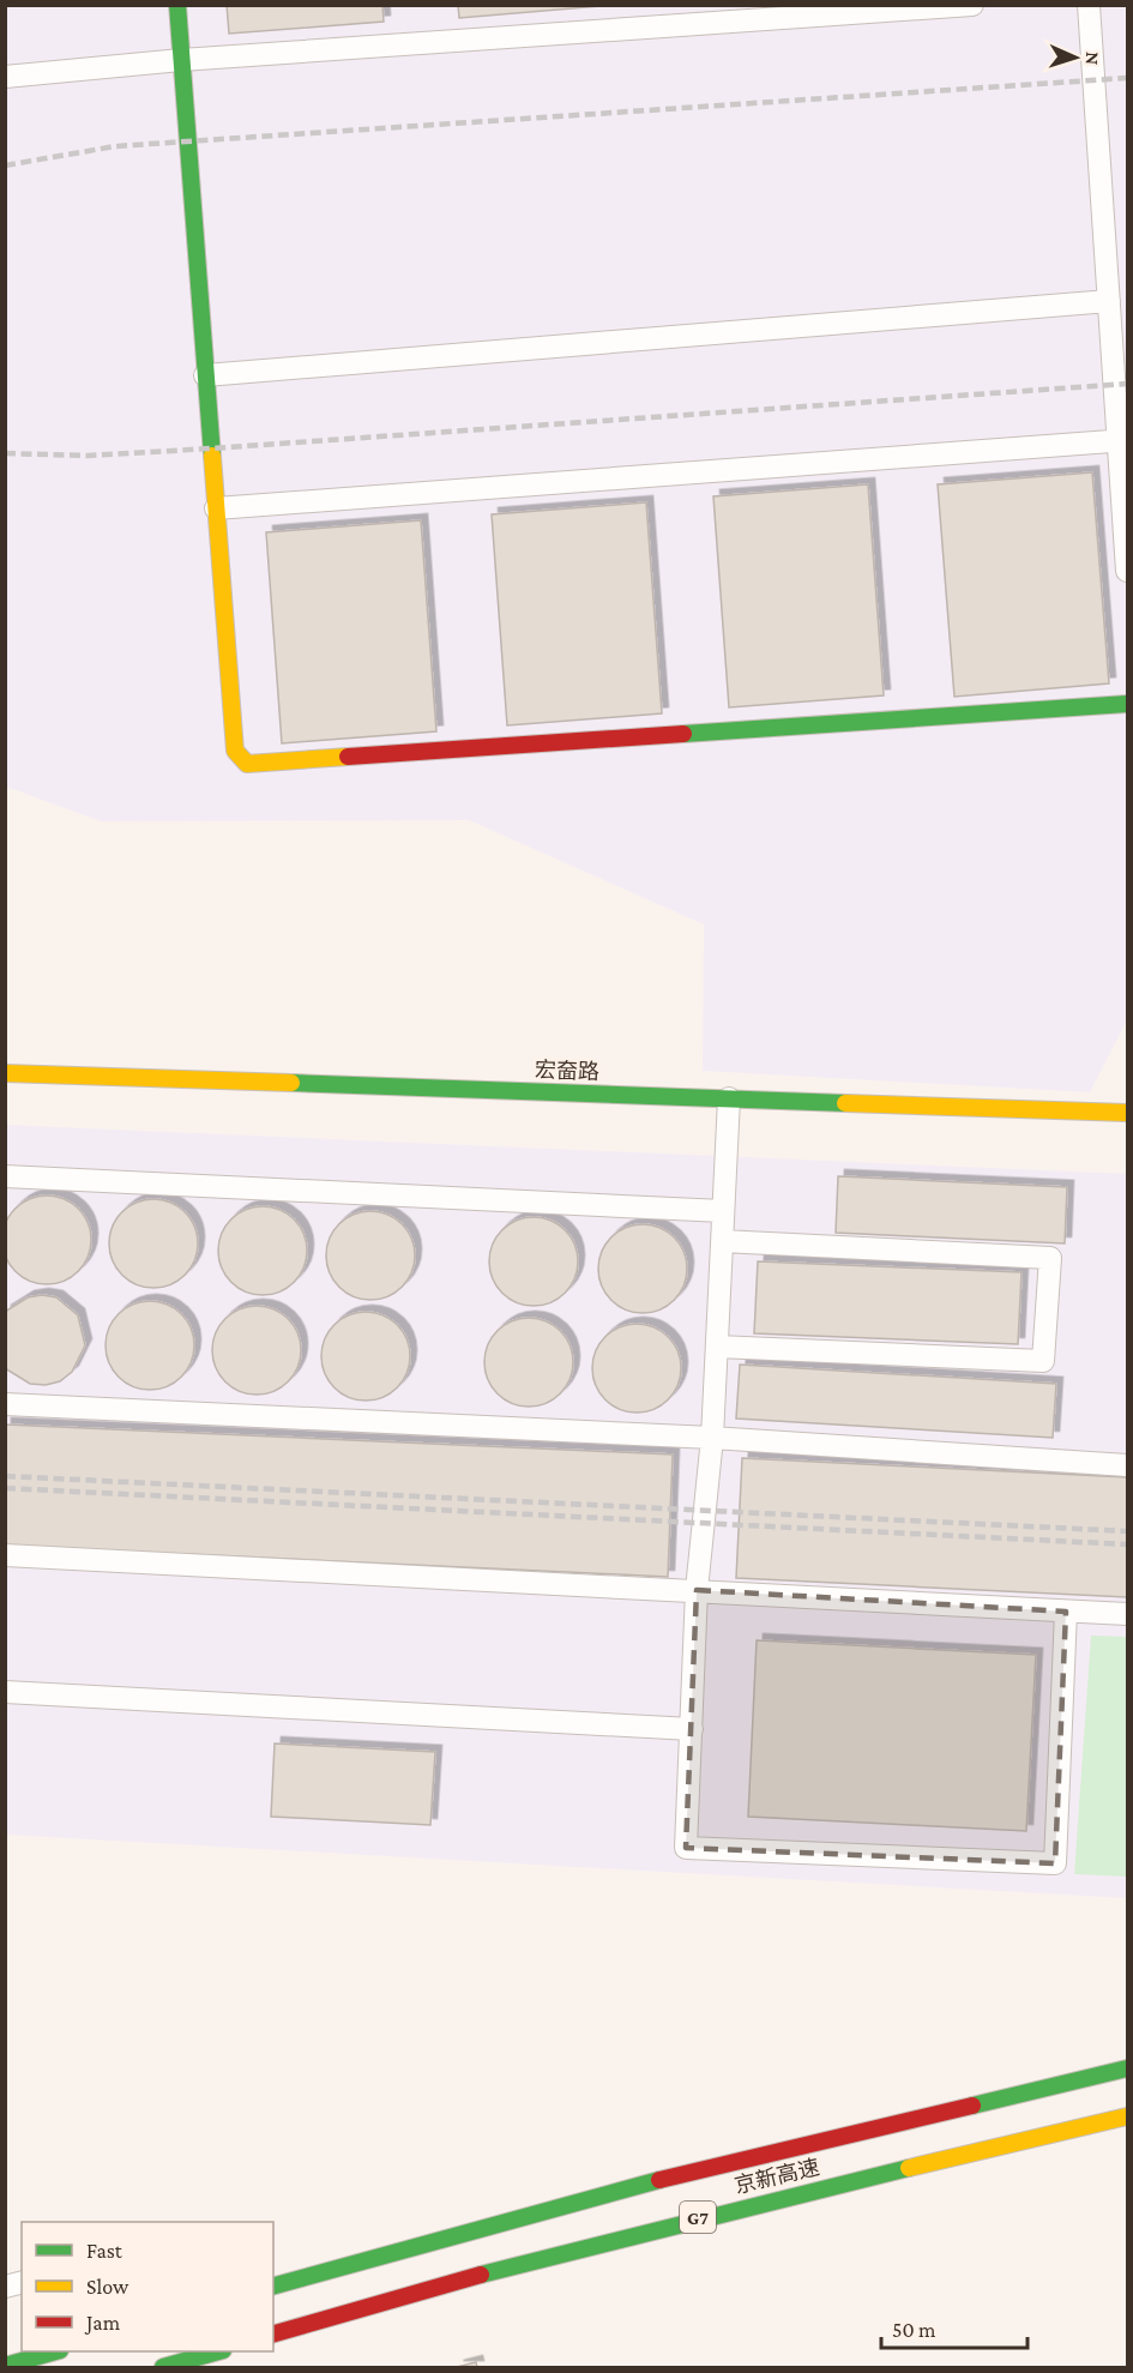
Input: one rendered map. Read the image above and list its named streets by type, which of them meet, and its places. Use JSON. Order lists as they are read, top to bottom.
{
  "streets": {
    "main road": ["宏奤路", "京新高速", "G7"]
  },
  "legend": ["Fast", "Slow", "Jam"],
  "scale_bar": "50 m",
  "north": "right"
}
